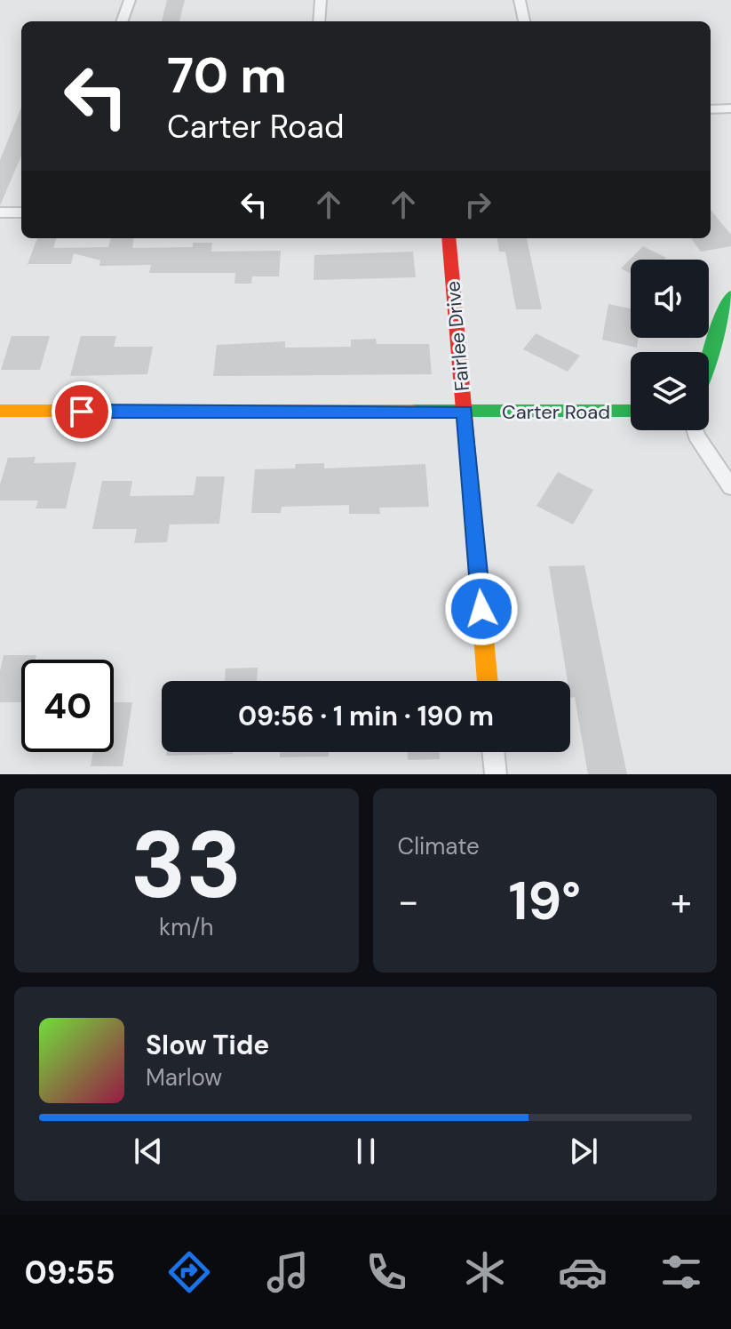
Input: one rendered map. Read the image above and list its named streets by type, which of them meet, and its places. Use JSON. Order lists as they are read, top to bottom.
{
  "streets": {
    "street": ["Fairlee Drive", "Carter Road"]
  },
  "crossings": [
    ["Fairlee Drive", "Carter Road"]
  ],
  "page": {
    "turn": ["70 m", "Carter Road"],
    "limit": "40",
    "trip": "09:56 · 1 min · 190 m",
    "tile": [
      ["33", "km/h"],
      "Climate"
    ],
    "heat": ["−", "19°", "+"],
    "song": ["Slow Tide", "Marlow"],
    "tabs": "09:55"
  }
}
